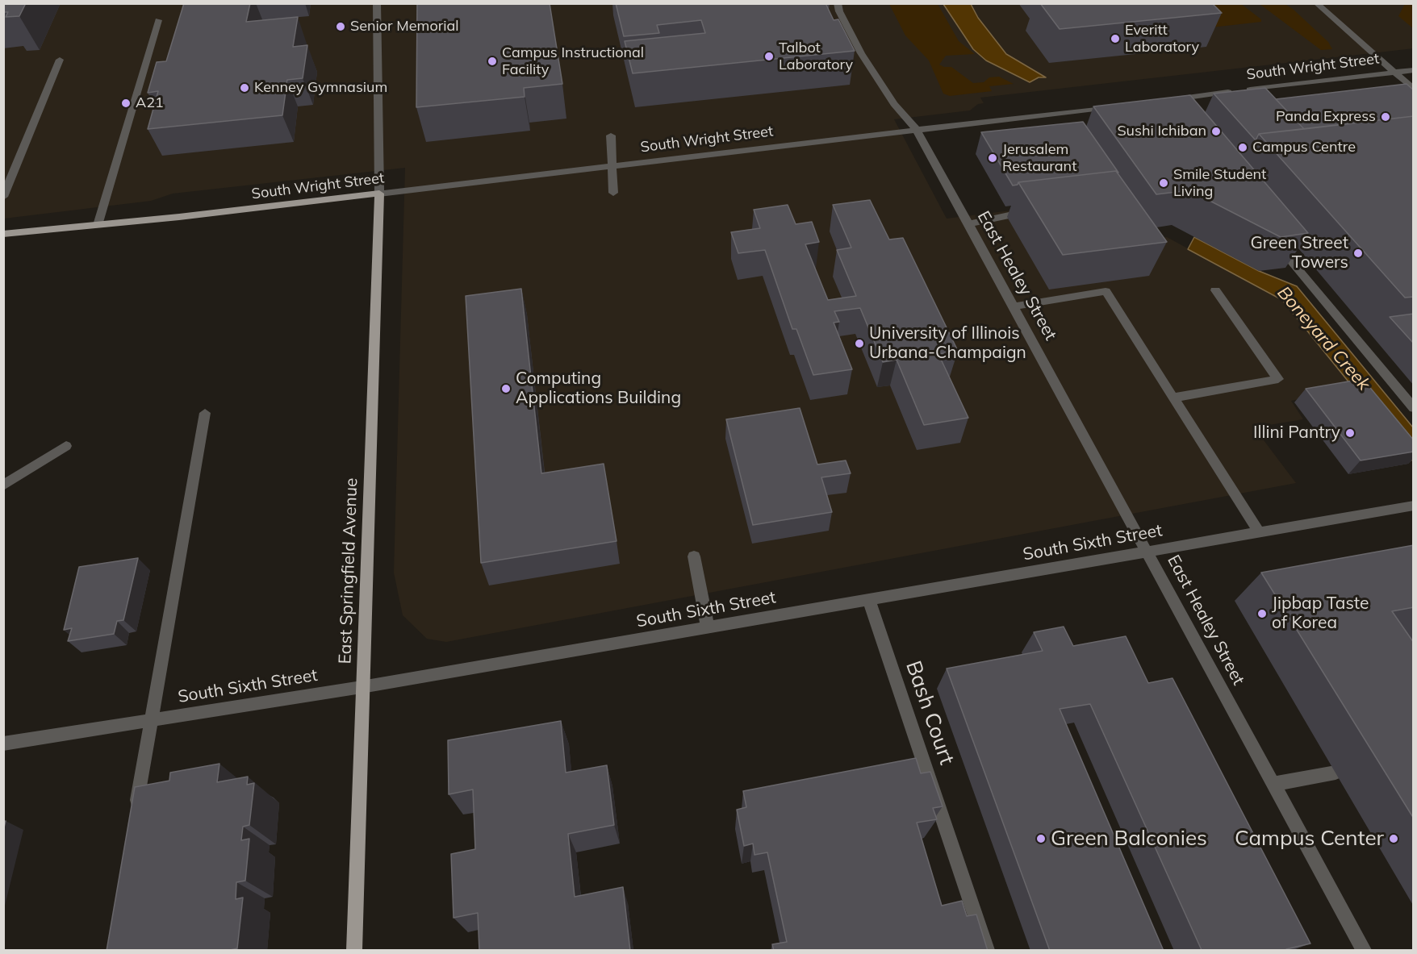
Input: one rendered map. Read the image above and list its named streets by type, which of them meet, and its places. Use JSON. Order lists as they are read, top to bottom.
{
  "streets": {
    "main road": ["South Wright Street", "East Springfield Avenue"],
    "street": ["East Healey Street", "South Sixth Street", "Bash Court"]
  },
  "crossings": [
    ["South Wright Street", "East Healey Street"],
    ["South Wright Street", "East Springfield Avenue"],
    ["East Healey Street", "South Sixth Street"],
    ["South Sixth Street", "East Springfield Avenue"],
    ["South Sixth Street", "Bash Court"]
  ],
  "water": ["Boneyard Creek"],
  "places": [
    "Senior Memorial",
    "Everitt Laboratory",
    "Talbot Laboratory",
    "Campus Instructional Facility",
    "Kenney Gymnasium",
    "A21",
    "Panda Express",
    "Sushi Ichiban",
    "Campus Centre",
    "Jerusalem Restaurant",
    "Smile Student Living",
    "Green Street Towers",
    "University of Illinois Urbana-Champaign",
    "Computing Applications Building",
    "Illini Pantry",
    "Jipbap Taste of Korea",
    "Green Balconies",
    "Campus Center"
  ]
}
